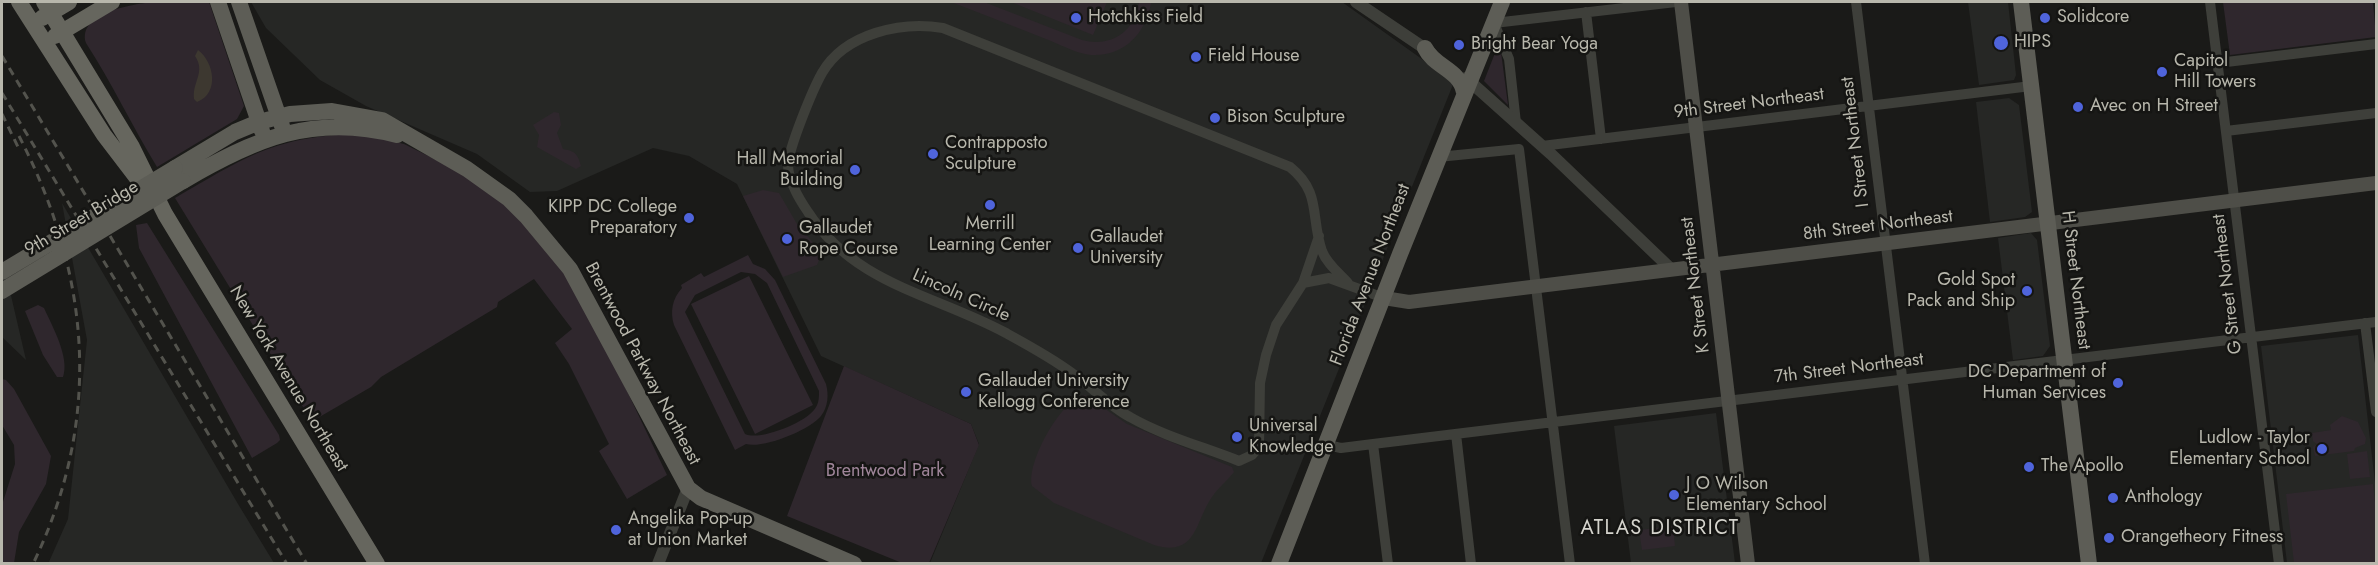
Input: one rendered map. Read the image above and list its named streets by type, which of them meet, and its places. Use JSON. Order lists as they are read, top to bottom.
{
  "streets": {
    "highway": ["New York Avenue Northeast"],
    "main road": [
      "9th Street Bridge",
      "8th Street Northeast",
      "Florida Avenue Northeast",
      "H Street Northeast",
      "K Street Northeast",
      "Brentwood Parkway Northeast"
    ],
    "street": [
      "9th Street Northeast",
      "I Street Northeast",
      "G Street Northeast",
      "Lincoln Circle",
      "7th Street Northeast"
    ]
  },
  "crossings": [
    ["9th Street Northeast", "I Street Northeast"],
    ["9th Street Northeast", "H Street Northeast"],
    ["9th Street Northeast", "K Street Northeast"],
    ["I Street Northeast", "8th Street Northeast"],
    ["I Street Northeast", "7th Street Northeast"],
    ["9th Street Bridge", "Brentwood Parkway Northeast"],
    ["8th Street Northeast", "Florida Avenue Northeast"],
    ["8th Street Northeast", "H Street Northeast"],
    ["8th Street Northeast", "G Street Northeast"],
    ["8th Street Northeast", "K Street Northeast"],
    ["8th Street Northeast", "Lincoln Circle"],
    ["Florida Avenue Northeast", "Lincoln Circle"],
    ["Florida Avenue Northeast", "7th Street Northeast"],
    ["H Street Northeast", "7th Street Northeast"],
    ["G Street Northeast", "7th Street Northeast"],
    ["K Street Northeast", "7th Street Northeast"]
  ],
  "districts": ["ATLAS DISTRICT"],
  "parks": ["Brentwood Park"],
  "places": [
    "Hotchkiss Field",
    "Solidcore",
    "HIPS",
    "Bright Bear Yoga",
    "Field House",
    "Capitol Hill Towers",
    "Avec on H Street",
    "Bison Sculpture",
    "Contrapposto Sculpture",
    "Hall Memorial Building",
    "Merrill Learning Center",
    "KIPP DC College Preparatory",
    "Gallaudet Rope Course",
    "Gallaudet University",
    "Gold Spot Pack and Ship",
    "DC Department of Human Services",
    "Gallaudet University Kellogg Conference",
    "Universal Knowledge",
    "Ludlow - Taylor Elementary School",
    "The Apollo",
    "J O Wilson Elementary School",
    "Anthology",
    "Angelika Pop-up at Union Market",
    "Orangetheory Fitness"
  ]
}
